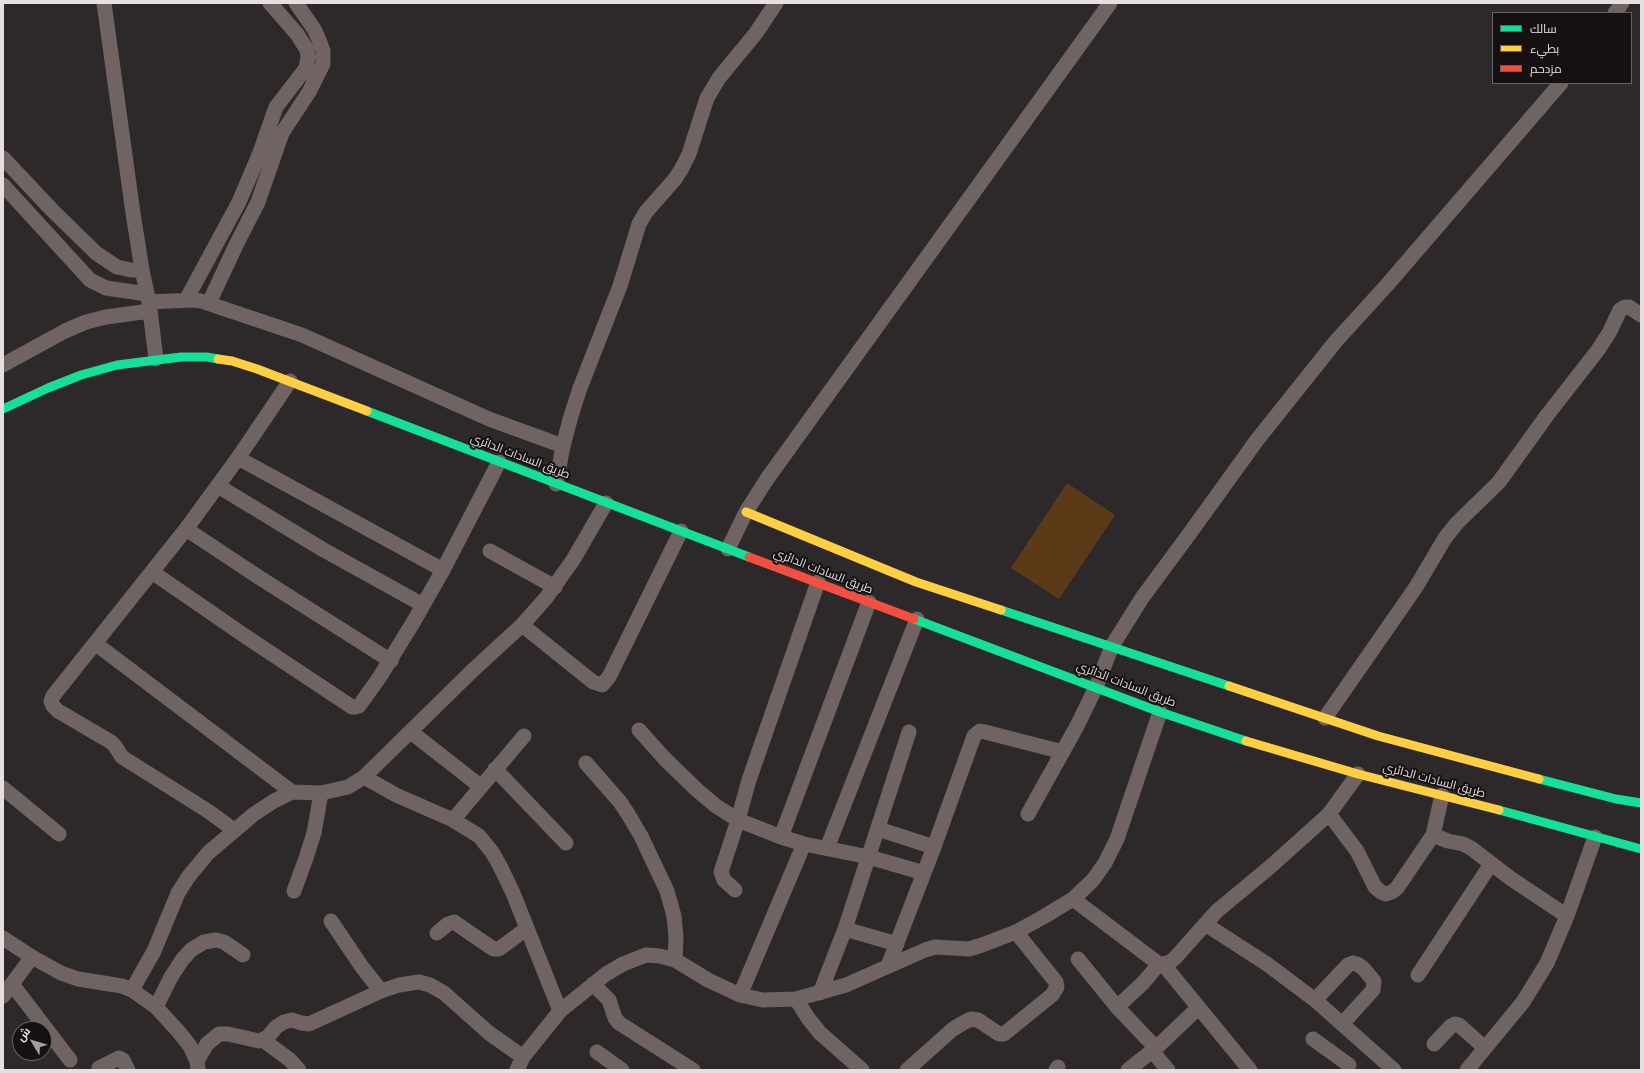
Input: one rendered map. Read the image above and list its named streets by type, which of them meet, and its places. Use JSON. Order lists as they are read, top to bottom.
{
  "streets": {
    "main road": ["طريق السادات الدائري"]
  },
  "legend": ["سالك", "بطيء", "مزدحم"],
  "north": "top left"
}
